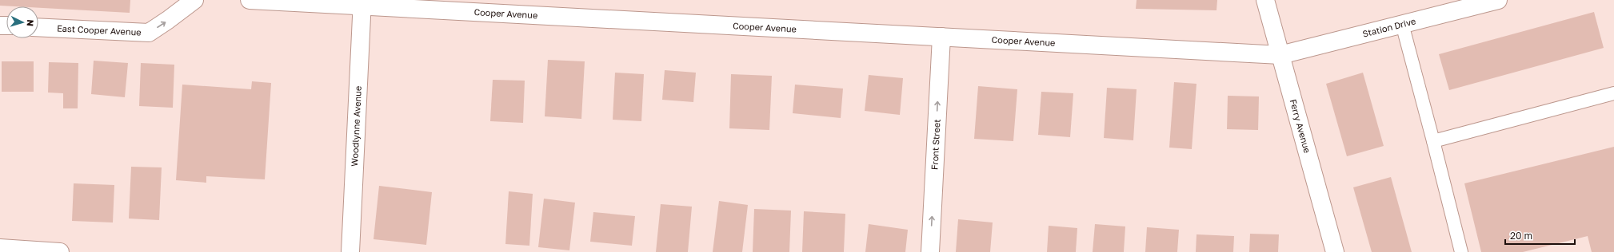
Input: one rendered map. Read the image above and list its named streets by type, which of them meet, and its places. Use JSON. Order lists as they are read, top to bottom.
{
  "streets": {
    "street": [
      "Cooper Avenue",
      "Station Drive",
      "East Cooper Avenue",
      "Woodlynne Avenue",
      "Ferry Avenue",
      "Front Street"
    ]
  },
  "crossings": [
    ["Cooper Avenue", "Station Drive"],
    ["Cooper Avenue", "Woodlynne Avenue"],
    ["Cooper Avenue", "Ferry Avenue"],
    ["Cooper Avenue", "Front Street"],
    ["Station Drive", "Ferry Avenue"]
  ],
  "one_way": ["East Cooper Avenue", "Front Street"],
  "scale_bar": "20 m",
  "north": "right"
}
